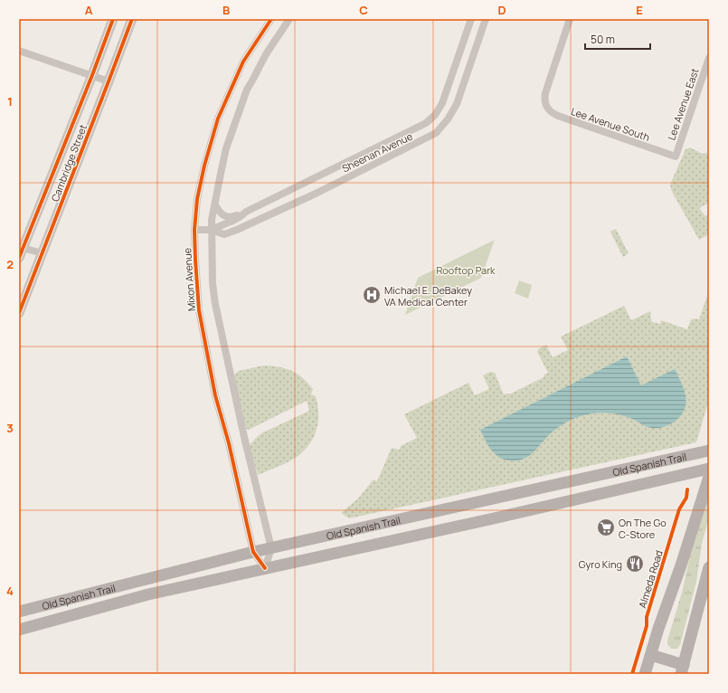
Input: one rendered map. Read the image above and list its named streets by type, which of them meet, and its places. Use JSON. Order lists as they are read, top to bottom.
{
  "streets": {
    "main road": ["Old Spanish Trail"],
    "street": [
      "Lee Avenue East",
      "Lee Avenue South",
      "Sheenan Avenue",
      "Cambridge Street",
      "Mixon Avenue"
    ],
    "cycle path": ["Almeda Road"]
  },
  "crossings": [
    ["Lee Avenue East", "Lee Avenue South"],
    ["Sheenan Avenue", "Mixon Avenue"],
    ["Mixon Avenue", "Old Spanish Trail"]
  ],
  "parks": ["Rooftop Park"],
  "places": {
    "hospital": ["Michael E. DeBakey VA Medical Center"],
    "supermarket": ["On The Go C-Store"],
    "restaurant": ["Gyro King"]
  },
  "scale_bar": "50 m",
  "grid": {
    "columns": [
      "A",
      "B",
      "C",
      "D",
      "E"
    ],
    "rows": [
      "1",
      "2",
      "3",
      "4"
    ]
  }
}
